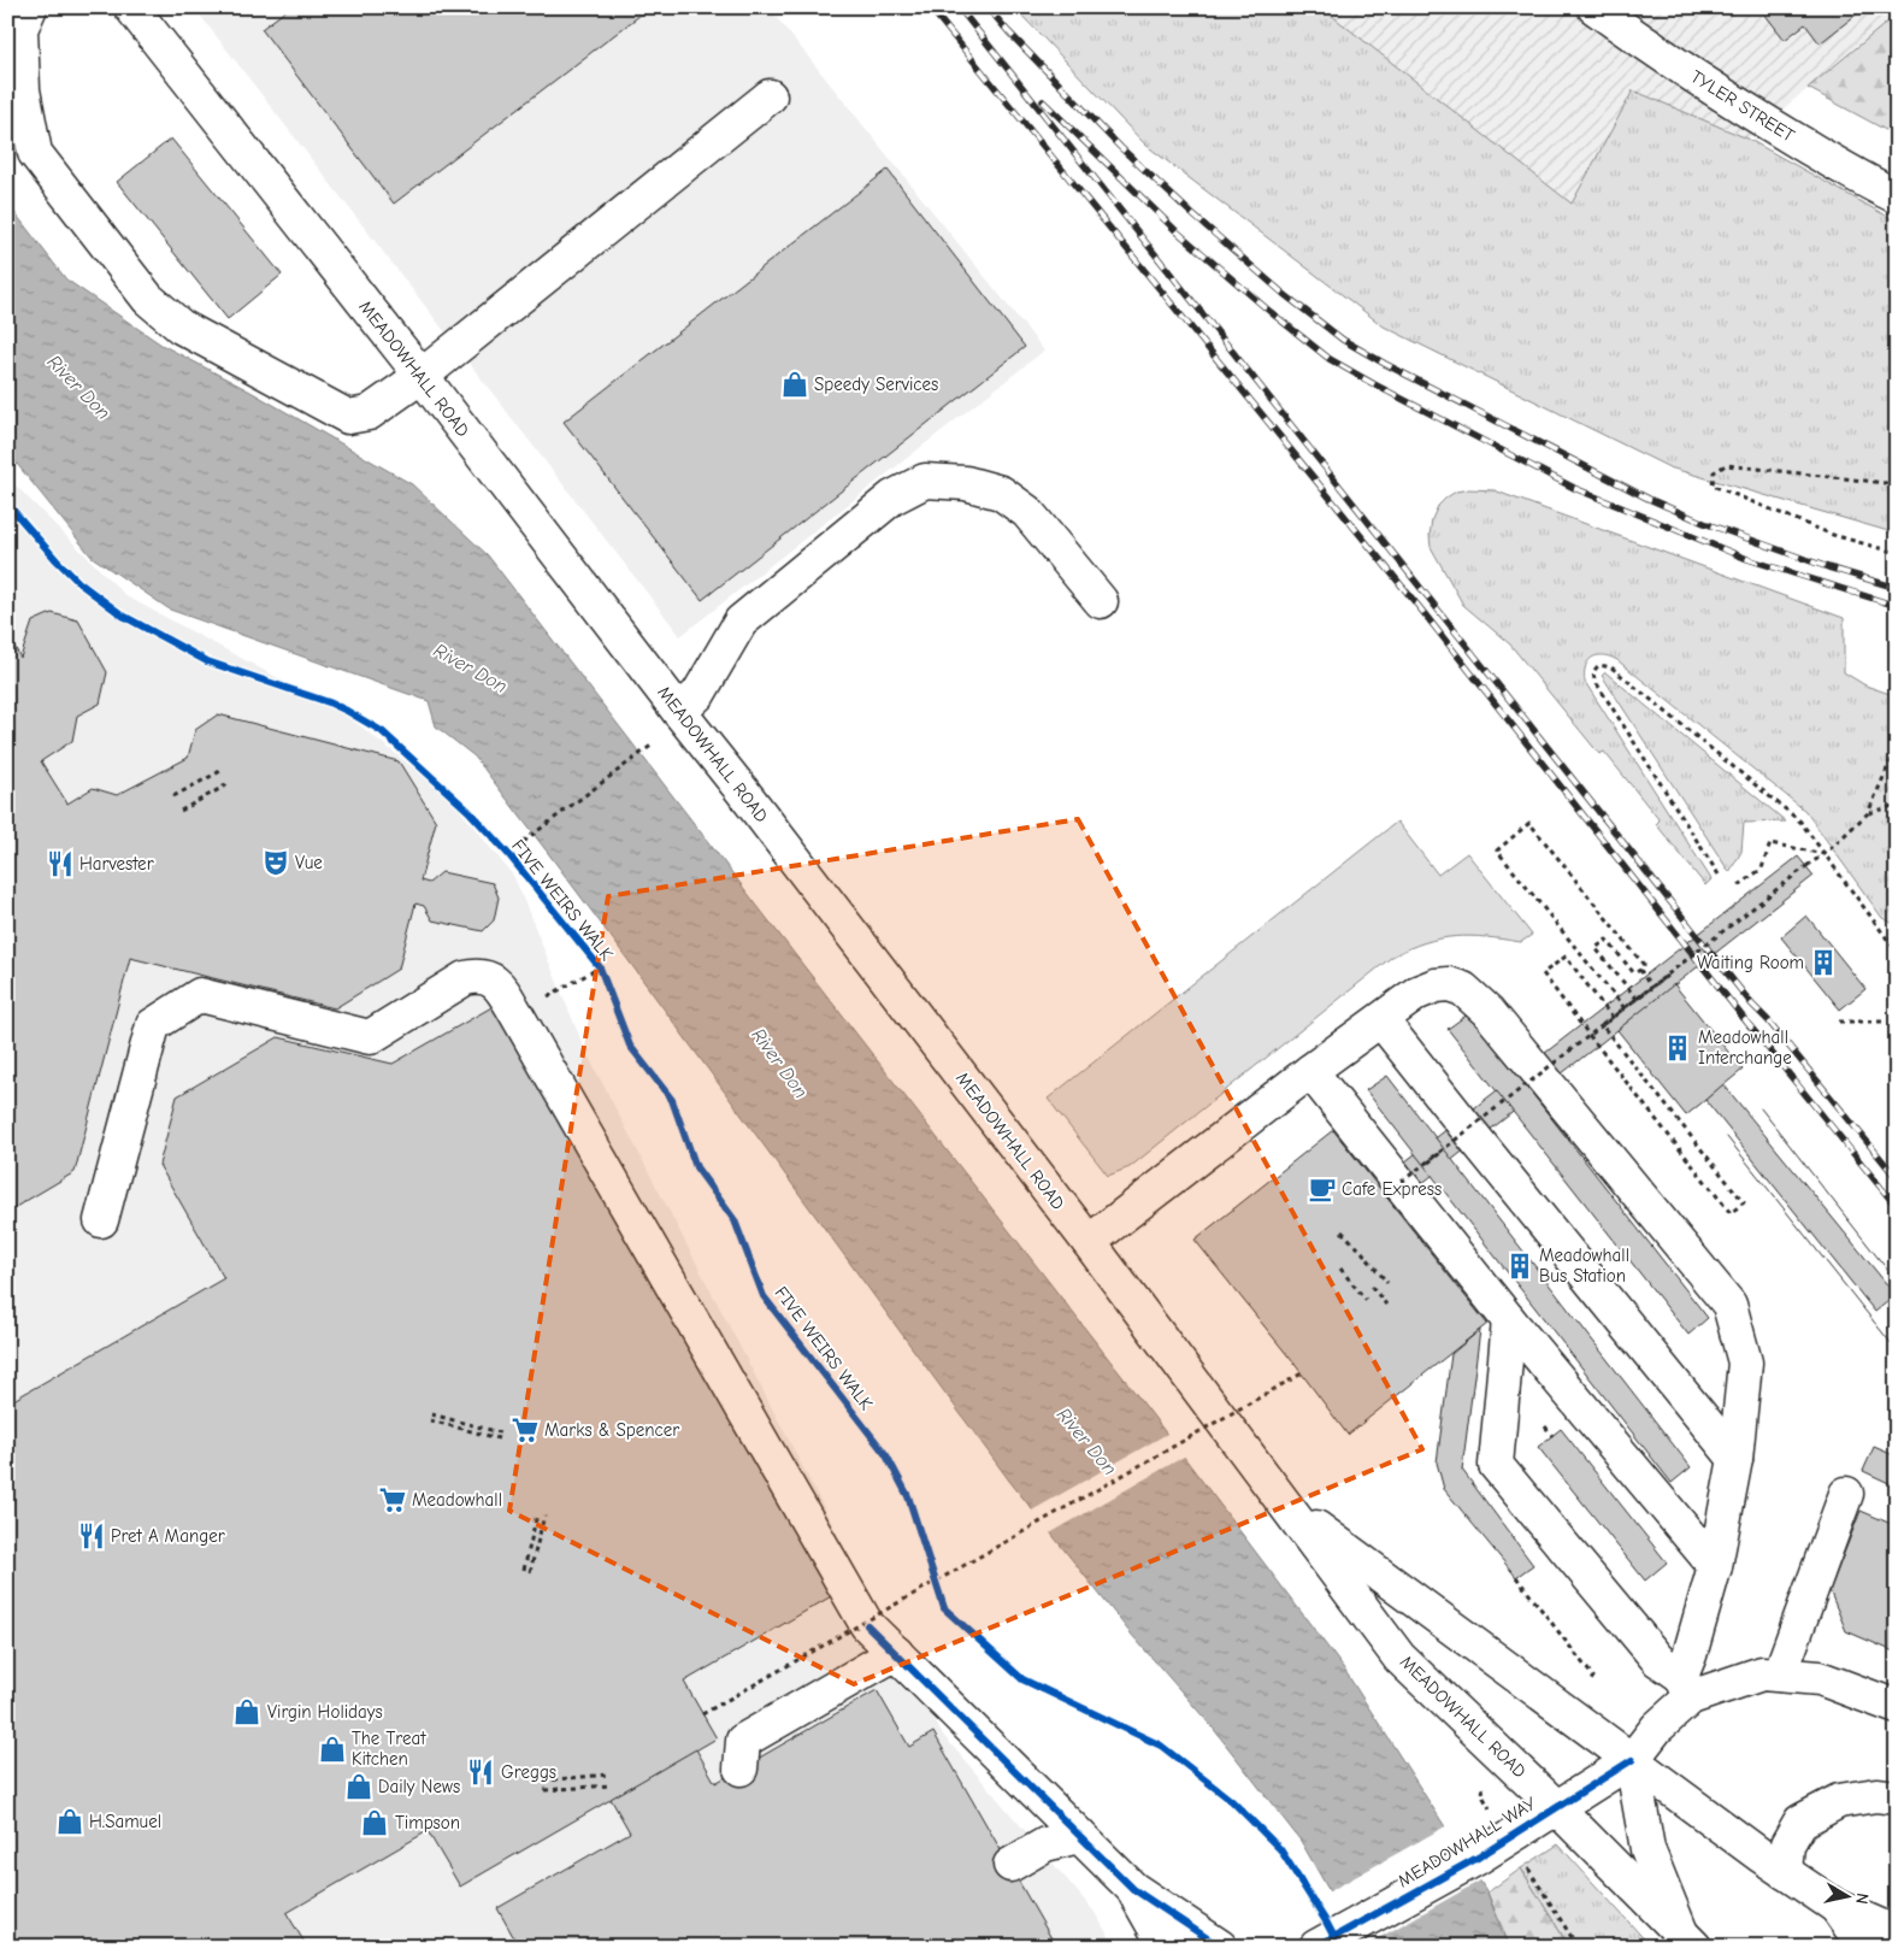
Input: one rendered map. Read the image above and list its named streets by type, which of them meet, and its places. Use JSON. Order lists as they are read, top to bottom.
{
  "streets": {
    "main road": ["TYLER STREET", "MEADOWHALL ROAD", "MEADOWHALL WAY"],
    "cycle path": ["FIVE WEIRS WALK"]
  },
  "crossings": [
    ["MEADOWHALL ROAD", "MEADOWHALL WAY"]
  ],
  "water": ["River Don"],
  "places": {
    "shop": [
      "Speedy Services",
      "Virgin Holidays",
      "The Treat Kitchen",
      "Daily News",
      "H.Samuel",
      "Timpson"
    ],
    "theatre": ["Vue"],
    "restaurant": ["Harvester", "Pret A Manger", "Greggs"],
    "building": ["Waiting Room", "Meadowhall Interchange", "Meadowhall Bus Station"],
    "cafe": ["Cafe Express"],
    "supermarket": ["Marks & Spencer", "Meadowhall"]
  },
  "north": "right"
}
